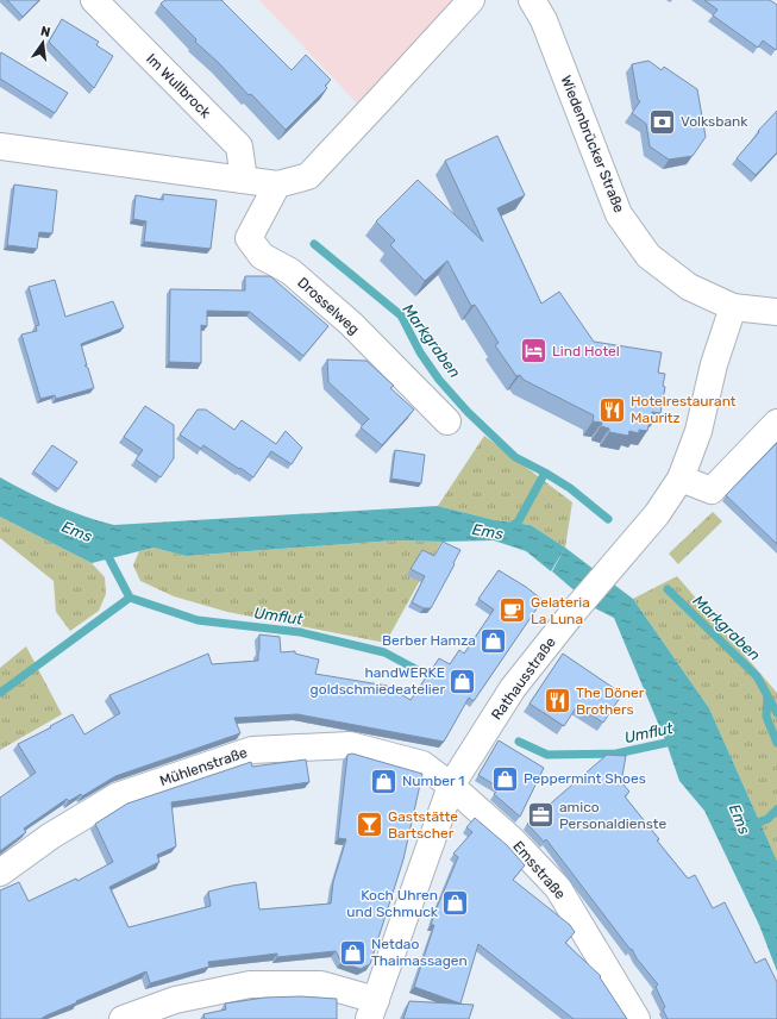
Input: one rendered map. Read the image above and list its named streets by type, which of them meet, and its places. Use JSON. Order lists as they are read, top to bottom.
{
  "streets": {
    "street": [
      "Im Wullbrock",
      "Wiedenbrücker Straße",
      "Drosselweg",
      "Rathausstraße",
      "Mühlenstraße",
      "Emsstraße"
    ]
  },
  "crossings": [
    ["Wiedenbrücker Straße", "Rathausstraße"],
    ["Rathausstraße", "Mühlenstraße"],
    ["Rathausstraße", "Emsstraße"],
    ["Mühlenstraße", "Emsstraße"]
  ],
  "water": ["Markgraben", "Ems", "Umflut"],
  "places": {
    "bank": ["Volksbank"],
    "hotel": ["Lind Hotel"],
    "restaurant": ["Hotelrestaurant Mauritz", "The Döner Brothers"],
    "cafe": ["Gelateria La Luna"],
    "shop": [
      "Berber Hamza",
      "handWERKE goldschmiedeatelier",
      "Peppermint Shoes",
      "Number 1",
      "Koch Uhren und Schmuck",
      "Netdao Thaimassagen"
    ],
    "office": ["amico Personaldienste"],
    "bar": ["Gaststätte Bartscher"]
  },
  "north": "top"
}
